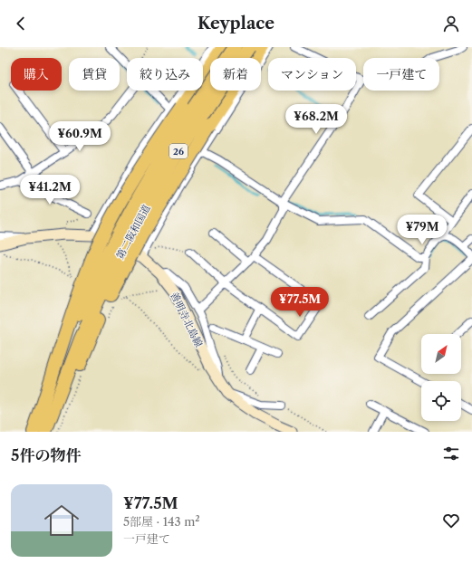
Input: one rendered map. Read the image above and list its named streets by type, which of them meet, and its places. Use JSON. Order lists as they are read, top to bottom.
{
  "streets": {
    "highway": ["26", "第二阪和国道"],
    "main road": ["善明寺北島線"]
  },
  "crossings": [
    ["26", "第二阪和国道"],
    ["第二阪和国道", "善明寺北島線"]
  ],
  "north": "top right",
  "page": {
    "header": "Keyplace",
    "chip": [
      "購入",
      "賃貸",
      "絞り込み",
      "新着",
      "マンション",
      "一戸建て"
    ],
    "price": [
      "¥68.2M",
      "¥60.9M",
      "¥41.2M",
      "¥79M",
      "¥77.5M"
    ],
    "heading": "5件の物件",
    "list": [
      {
        "name": "¥77.5M",
        "note": "5部屋 · 143 m² · 一戸建て"
      }
    ]
  }
}
